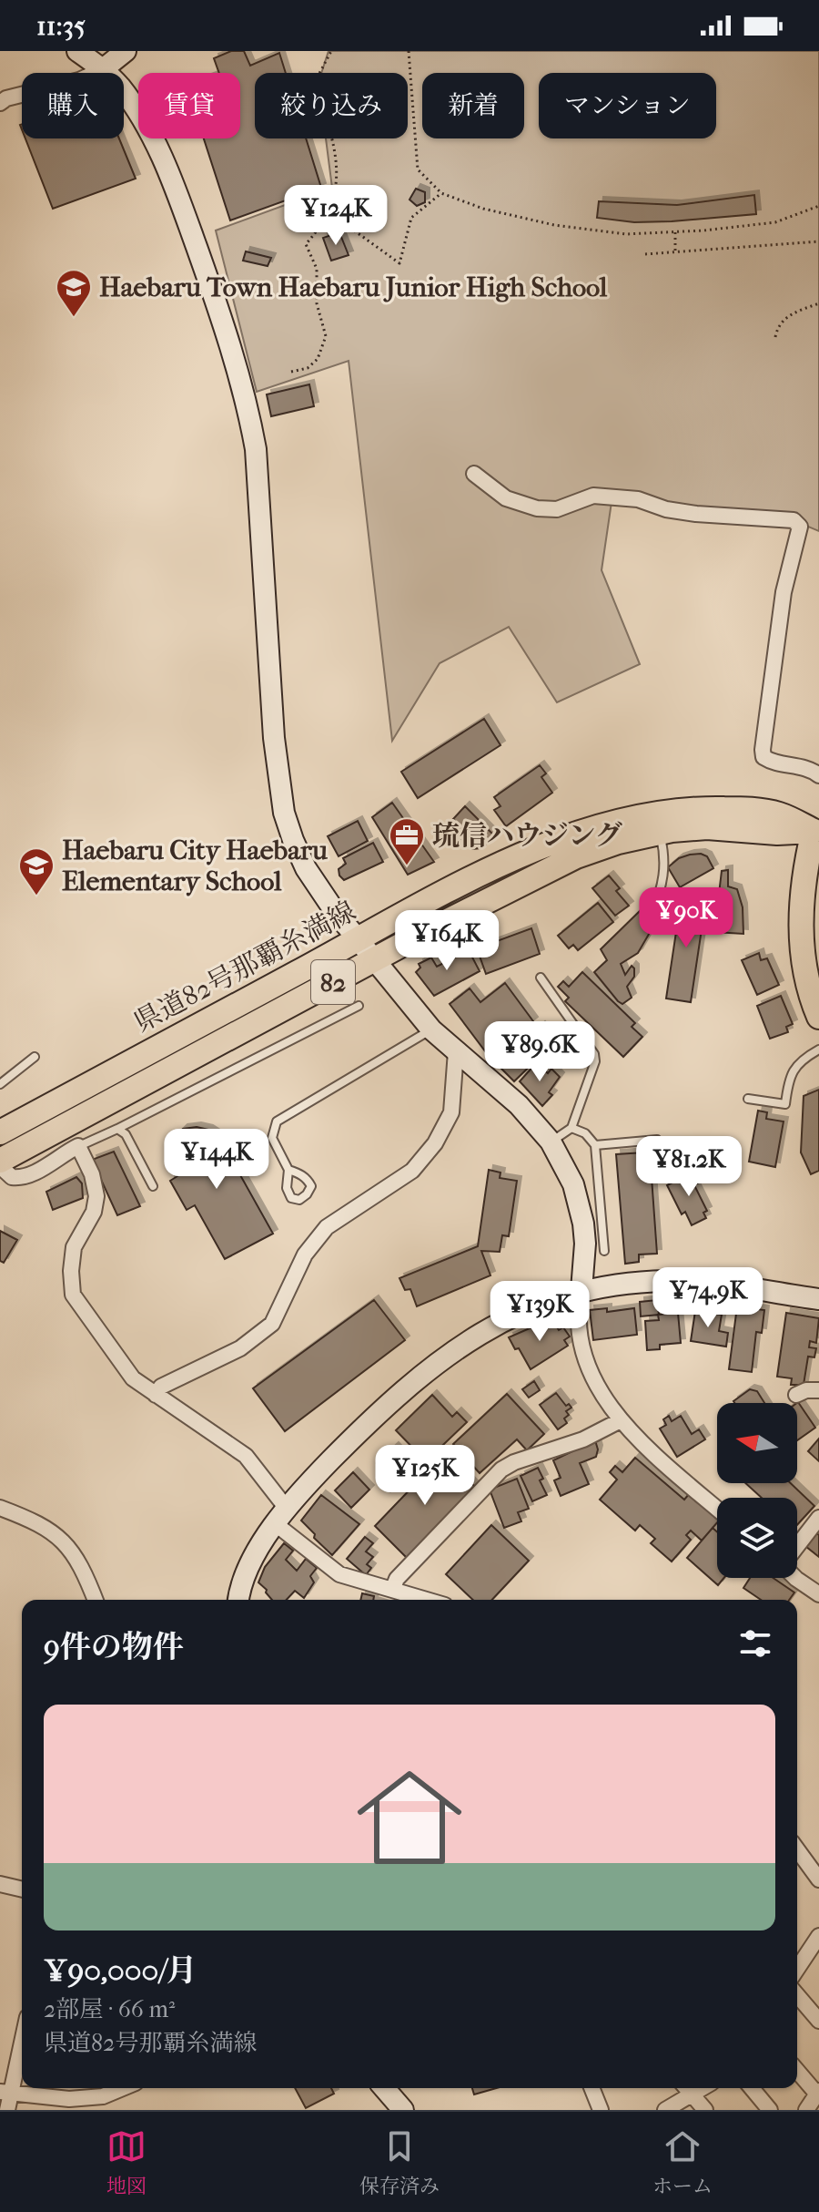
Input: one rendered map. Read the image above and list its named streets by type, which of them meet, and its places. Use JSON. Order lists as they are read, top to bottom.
{
  "streets": {
    "main road": ["県道82号那覇糸満線", "82"]
  },
  "places": {
    "school or university": ["Haebaru Town Haebaru Junior High School", "Haebaru City Haebaru Elementary School"],
    "office": ["琉信ハウジング"]
  },
  "north": "left",
  "page": {
    "status": "11:35",
    "chip": [
      "購入",
      "賃貸",
      "絞り込み",
      "新着",
      "マンション"
    ],
    "price": [
      "¥124K",
      "¥90K",
      "¥164K",
      "¥89.6K",
      "¥144K",
      "¥81.2K",
      "¥74.9K",
      "¥139K",
      "¥125K"
    ],
    "heading": "9件の物件",
    "list": [
      {
        "name": "¥90,000/月",
        "note": "2部屋 · 66 m² · 県道82号那覇糸満線"
      }
    ],
    "tabs": ["地図", "保存済み", "ホーム"]
  }
}
